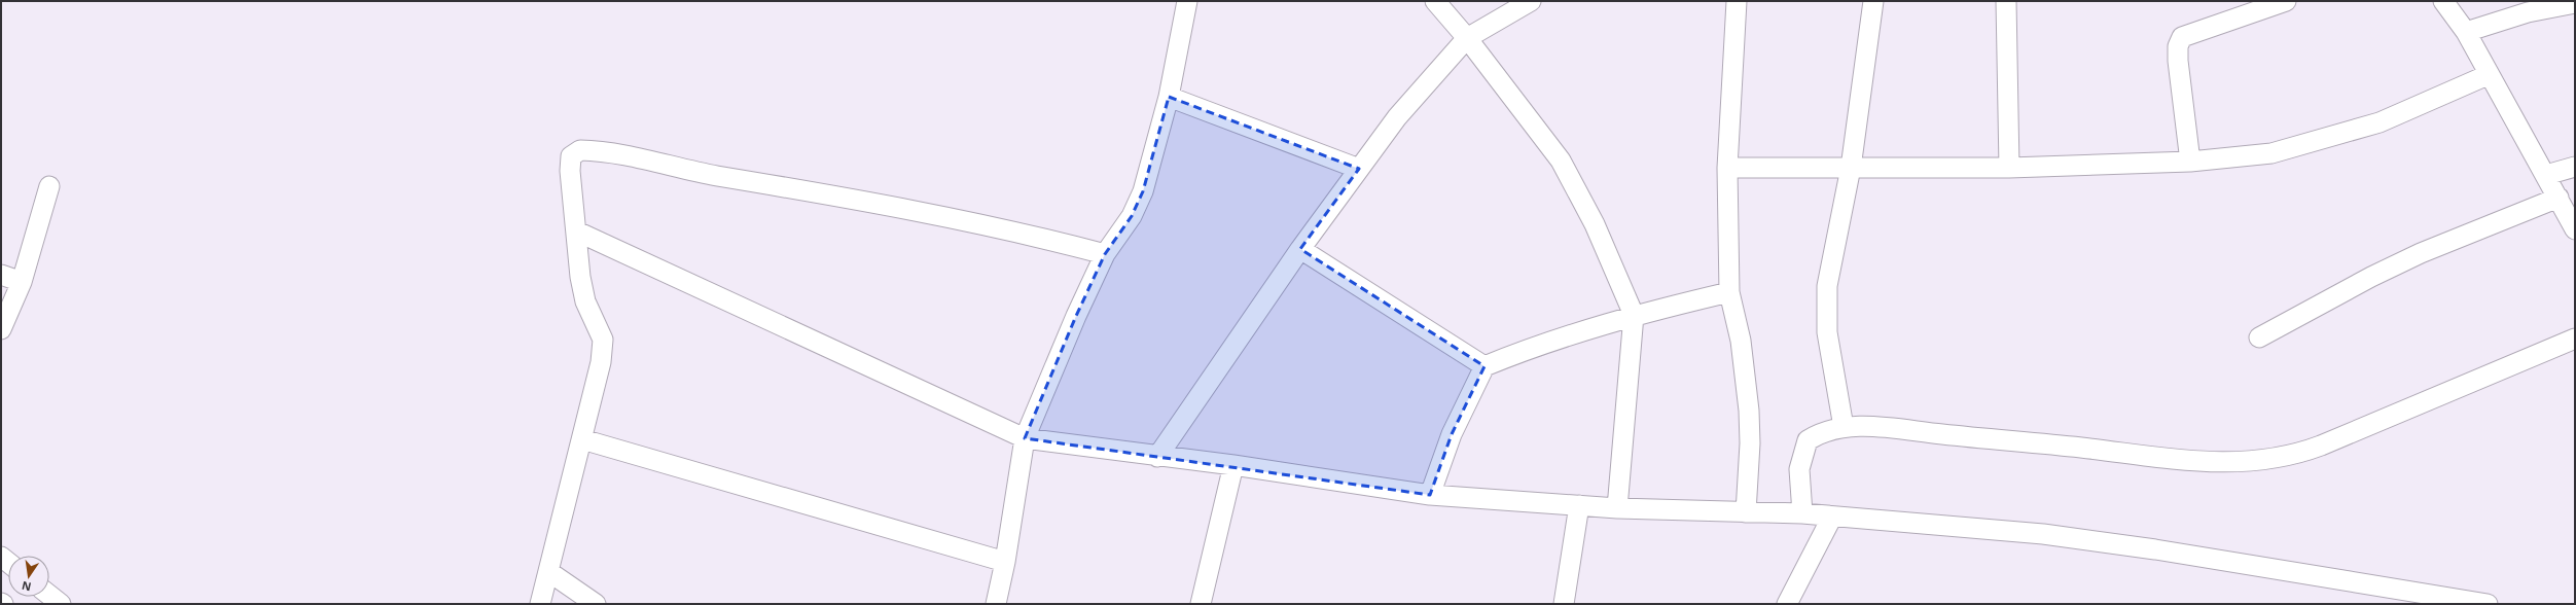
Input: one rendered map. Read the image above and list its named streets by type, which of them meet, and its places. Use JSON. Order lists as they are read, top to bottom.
{
  "north": "bottom"
}
